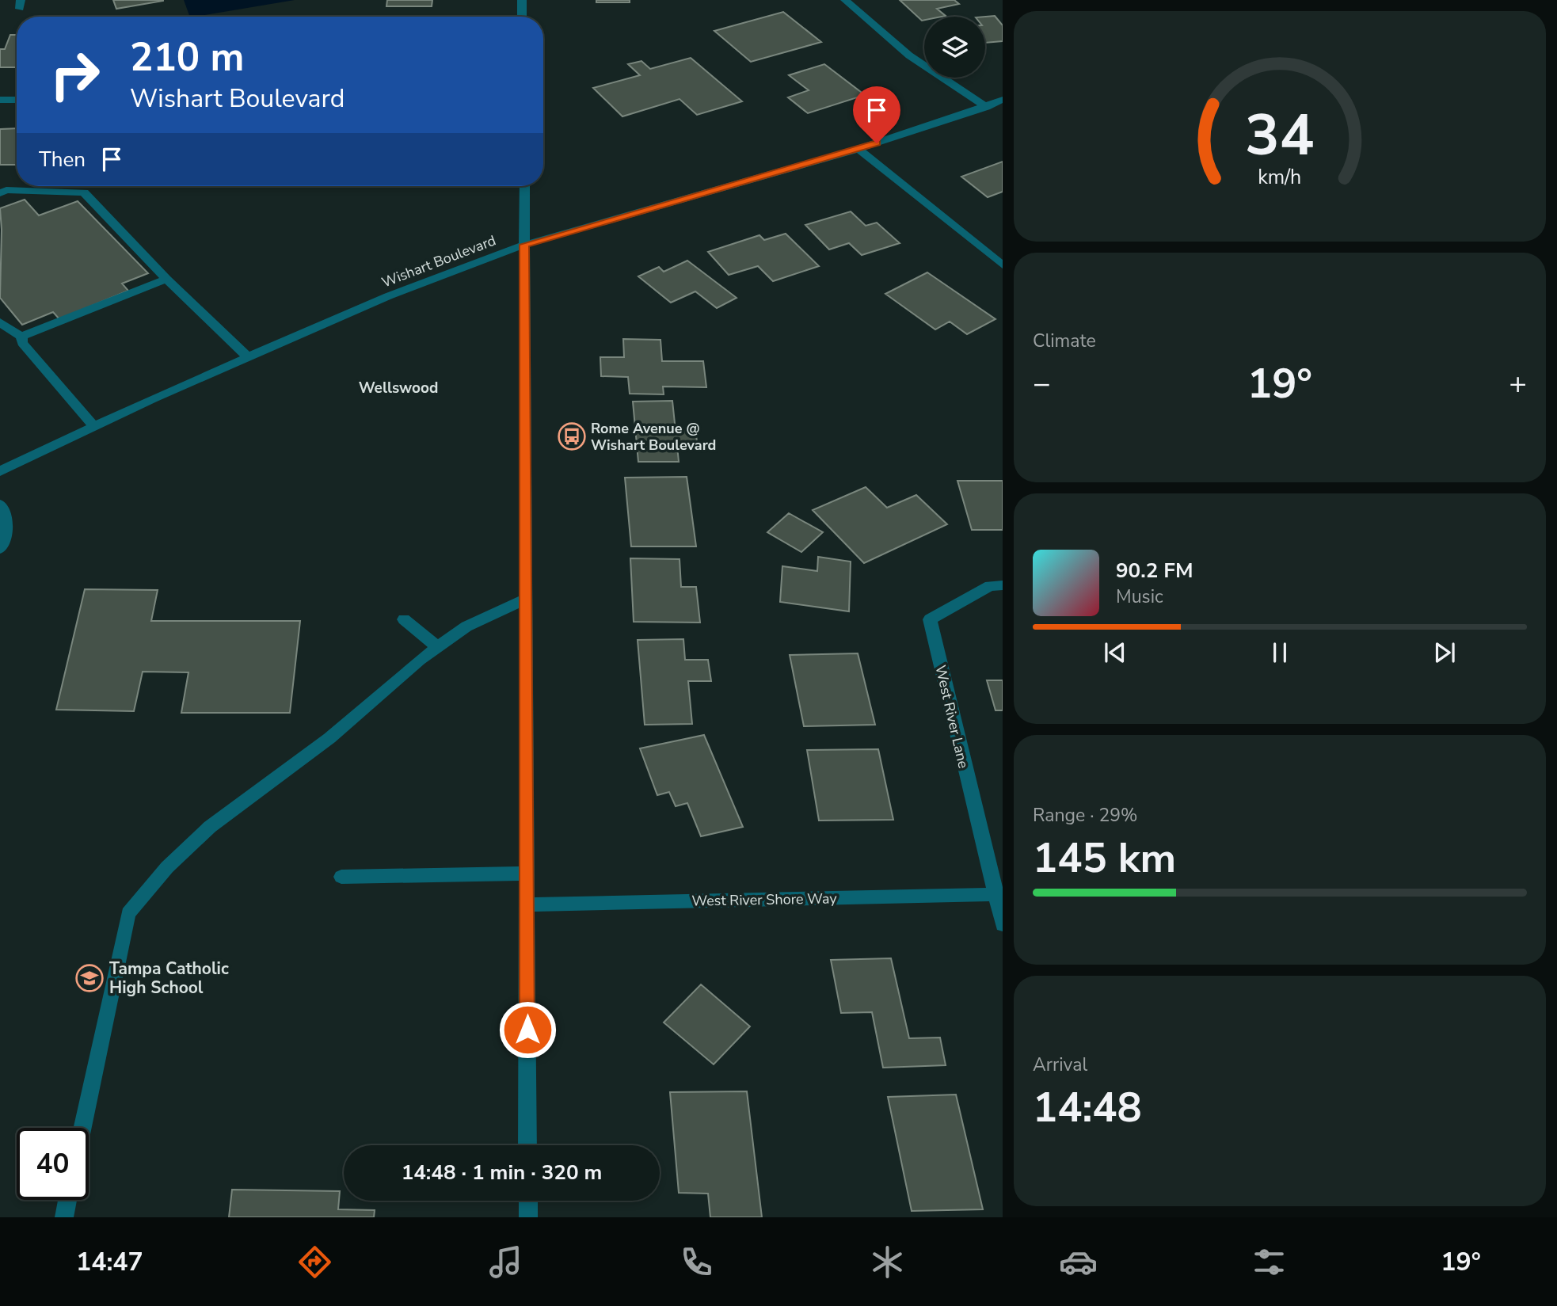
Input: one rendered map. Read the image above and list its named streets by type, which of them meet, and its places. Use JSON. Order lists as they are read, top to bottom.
{
  "streets": {
    "street": ["Wishart Boulevard", "West River Lane", "West River Shore Way"]
  },
  "crossings": [
    ["West River Lane", "West River Shore Way"]
  ],
  "districts": ["Wellswood"],
  "places": {
    "bus stop": ["Rome Avenue @ Wishart Boulevard"],
    "school or university": ["Tampa Catholic High School"]
  },
  "page": {
    "turn": ["210 m", "Wishart Boulevard"],
    "then": "Then",
    "tile": [
      "Climate",
      ["Range · 29%", "145 km"],
      ["Arrival", "14:48"]
    ],
    "heat": ["−", "19°", "+"],
    "song": ["90.2 FM", "Music"],
    "limit": "40",
    "trip": "14:48 · 1 min · 320 m",
    "tabs": ["14:47", "19°"],
    "gauge": ["34", "km/h"]
  }
}
